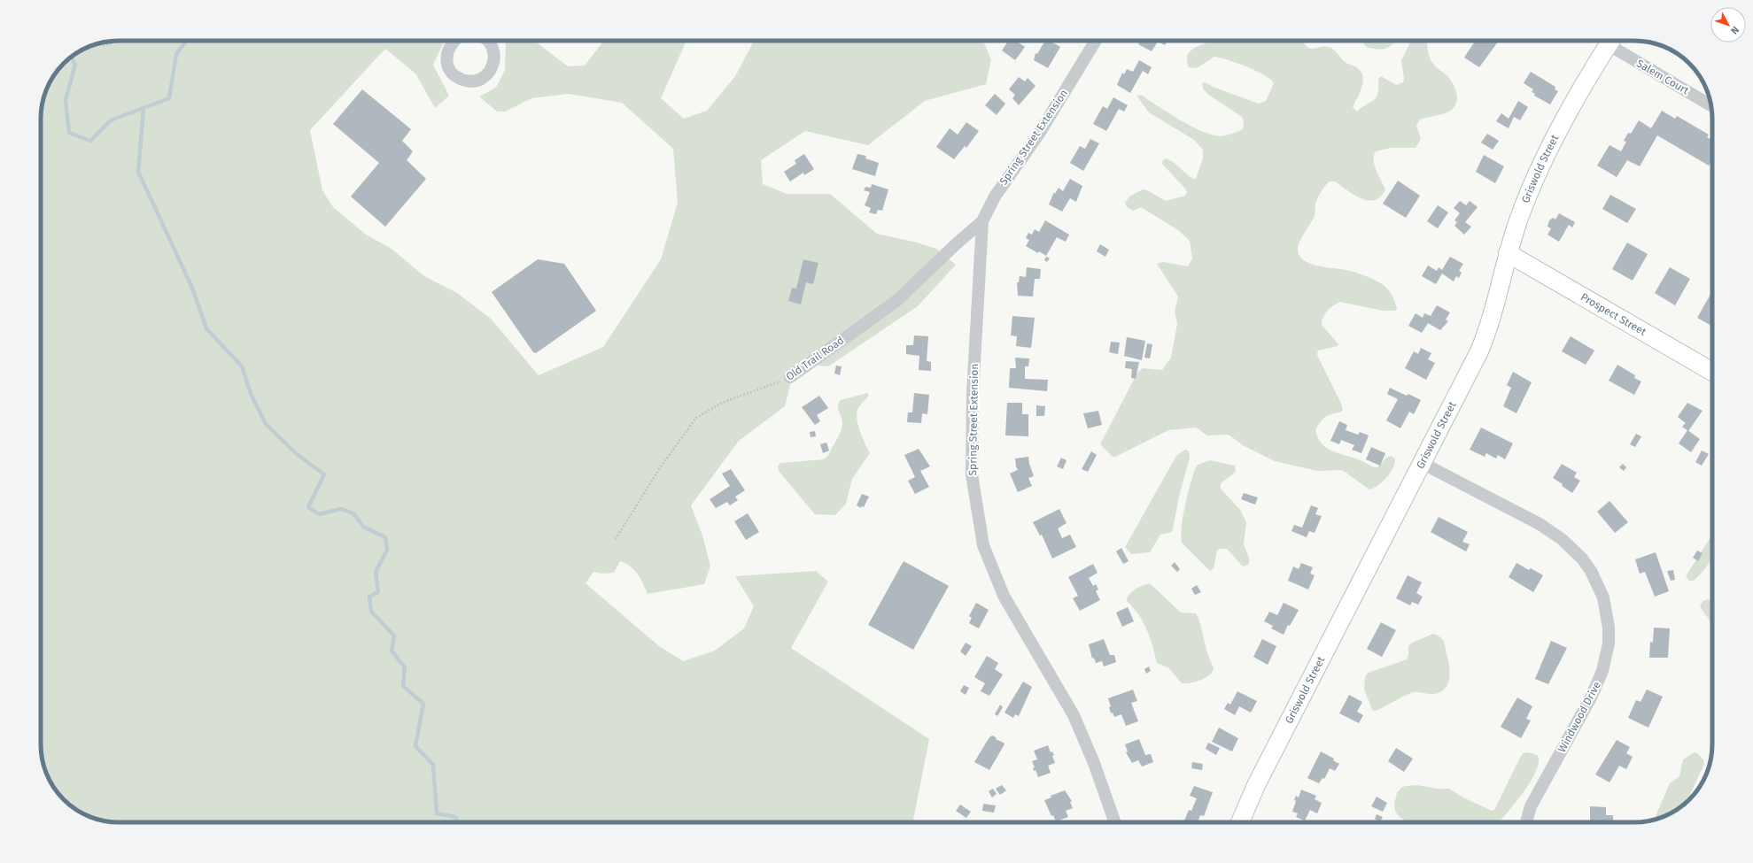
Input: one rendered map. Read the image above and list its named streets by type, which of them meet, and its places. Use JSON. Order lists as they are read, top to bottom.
{
  "streets": {
    "main road": ["Griswold Street", "Prospect Street"],
    "street": [
      "Salem Court",
      "Spring Street Extension",
      "Old Trail Road",
      "Windwood Drive"
    ]
  },
  "crossings": [
    ["Spring Street Extension", "Old Trail Road"],
    ["Griswold Street", "Prospect Street"],
    ["Griswold Street", "Windwood Drive"]
  ],
  "north": "bottom right"
}
